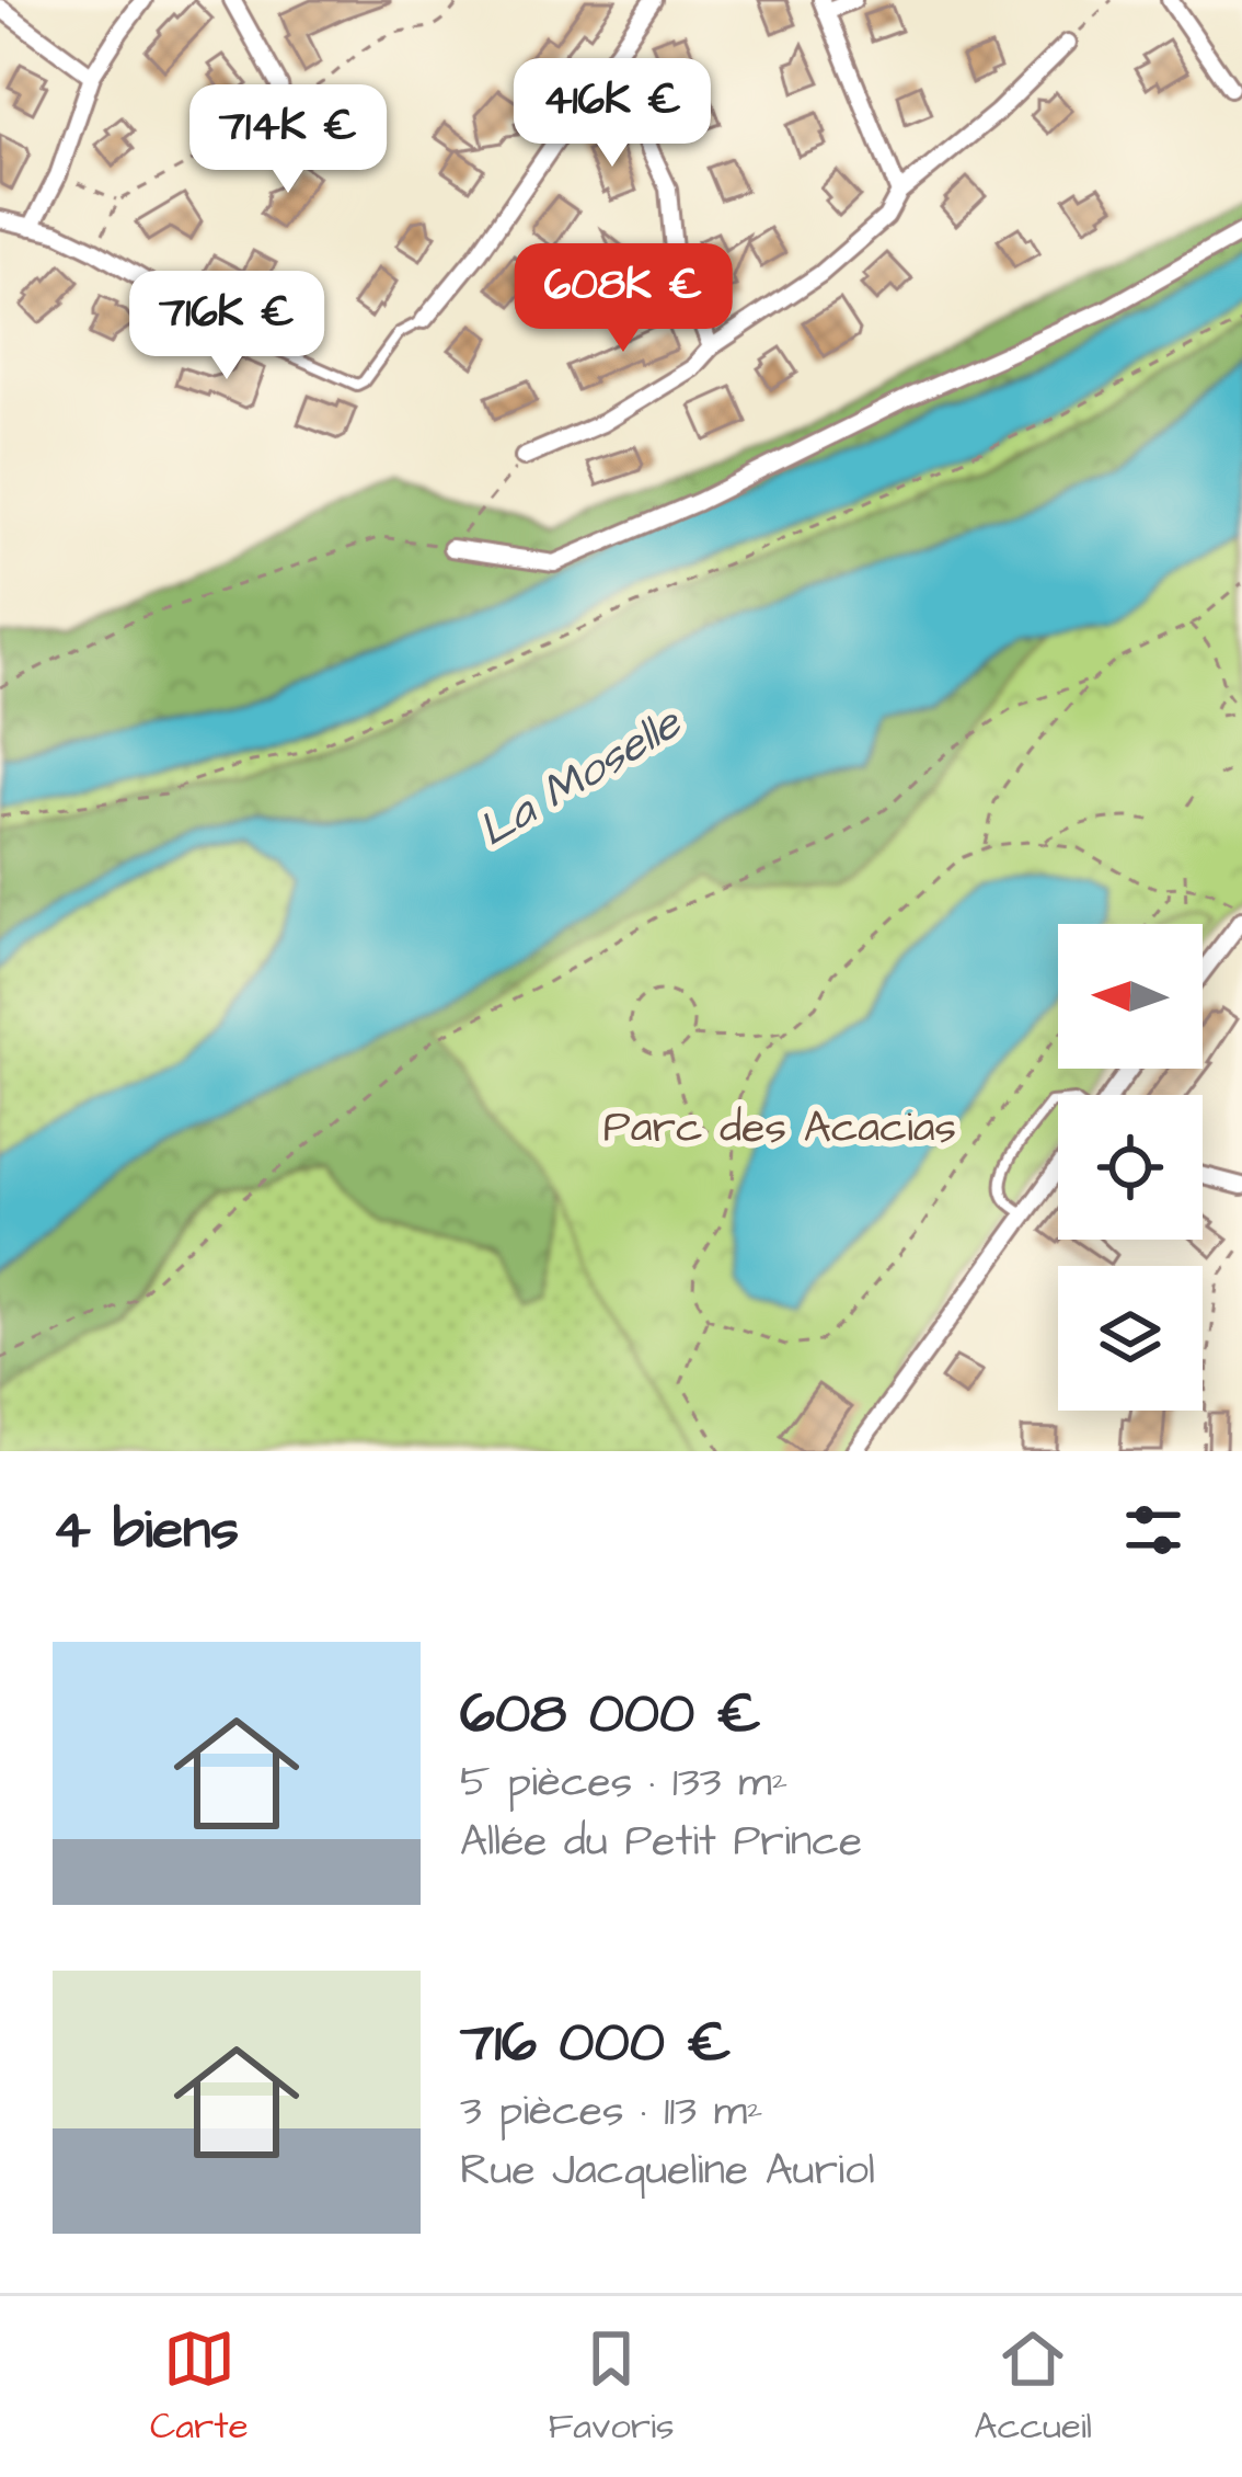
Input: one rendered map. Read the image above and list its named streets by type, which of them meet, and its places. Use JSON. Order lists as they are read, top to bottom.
{
  "water": ["La Moselle"],
  "parks": ["Parc des Acacias"],
  "north": "left",
  "page": {
    "price": [
      "416K €",
      "714K €",
      "608K €",
      "716K €"
    ],
    "heading": "4 biens",
    "list": [
      {
        "name": "608 000 €",
        "note": "5 pièces · 133 m² · Allée du Petit Prince"
      },
      {
        "name": "716 000 €",
        "note": "3 pièces · 113 m² · Rue Jacqueline Auriol"
      }
    ],
    "tabs": ["Carte", "Favoris", "Accueil"]
  }
}
